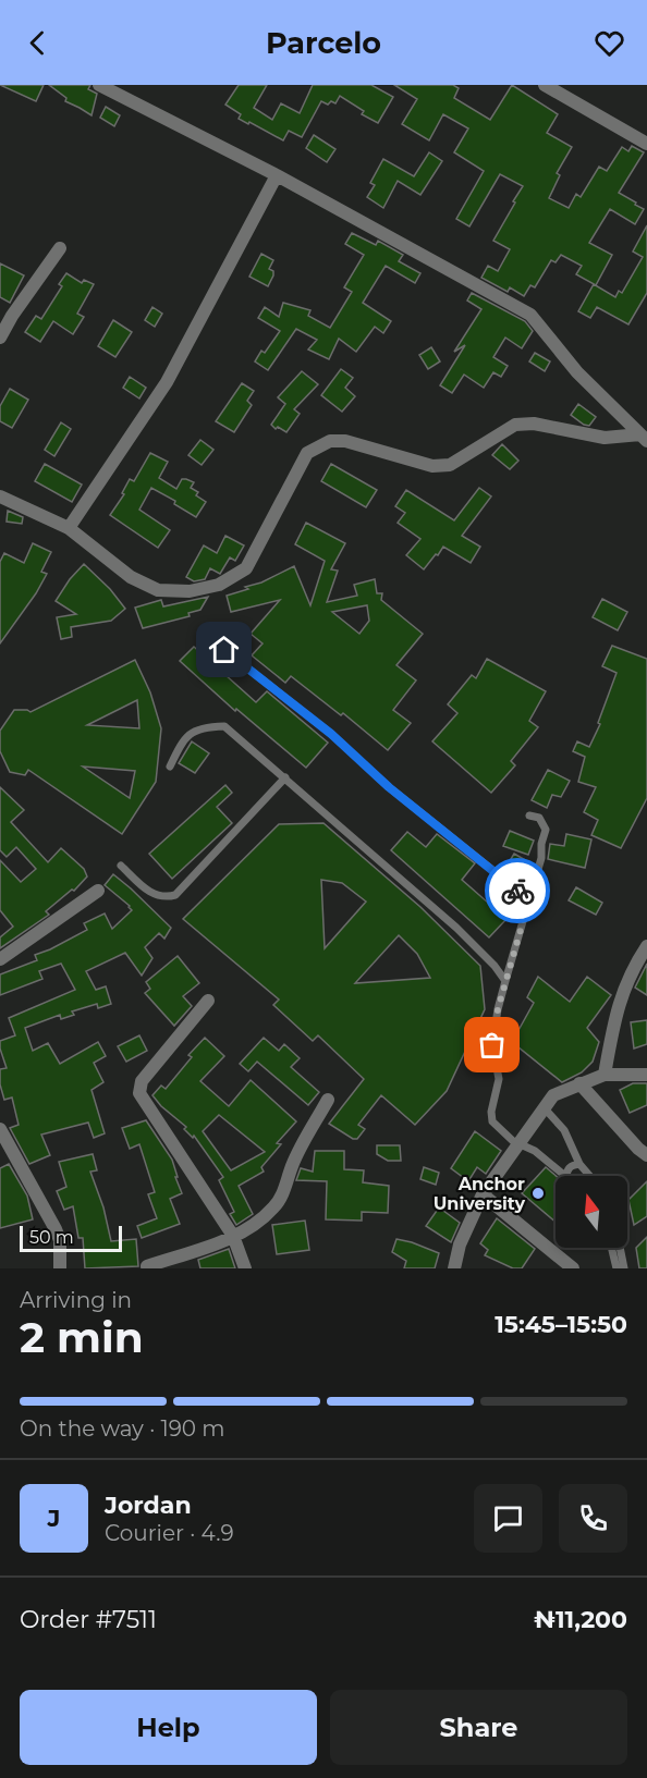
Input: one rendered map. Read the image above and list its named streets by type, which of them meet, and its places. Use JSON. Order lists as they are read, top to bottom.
{
  "places": ["Anchor University"],
  "scale_bar": "50 m",
  "north": "top",
  "page": {
    "header": "Parcelo",
    "scale": "50 m",
    "heading": ["2 min", "Arriving in", "15:45–15:50"],
    "panel": [
      "Jordan",
      "Courier · 4.9",
      "Order #7511",
      "₦11,200"
    ],
    "bar": "On the way · 190 m",
    "round": "J",
    "buttons": ["Help", "Share"]
  }
}
